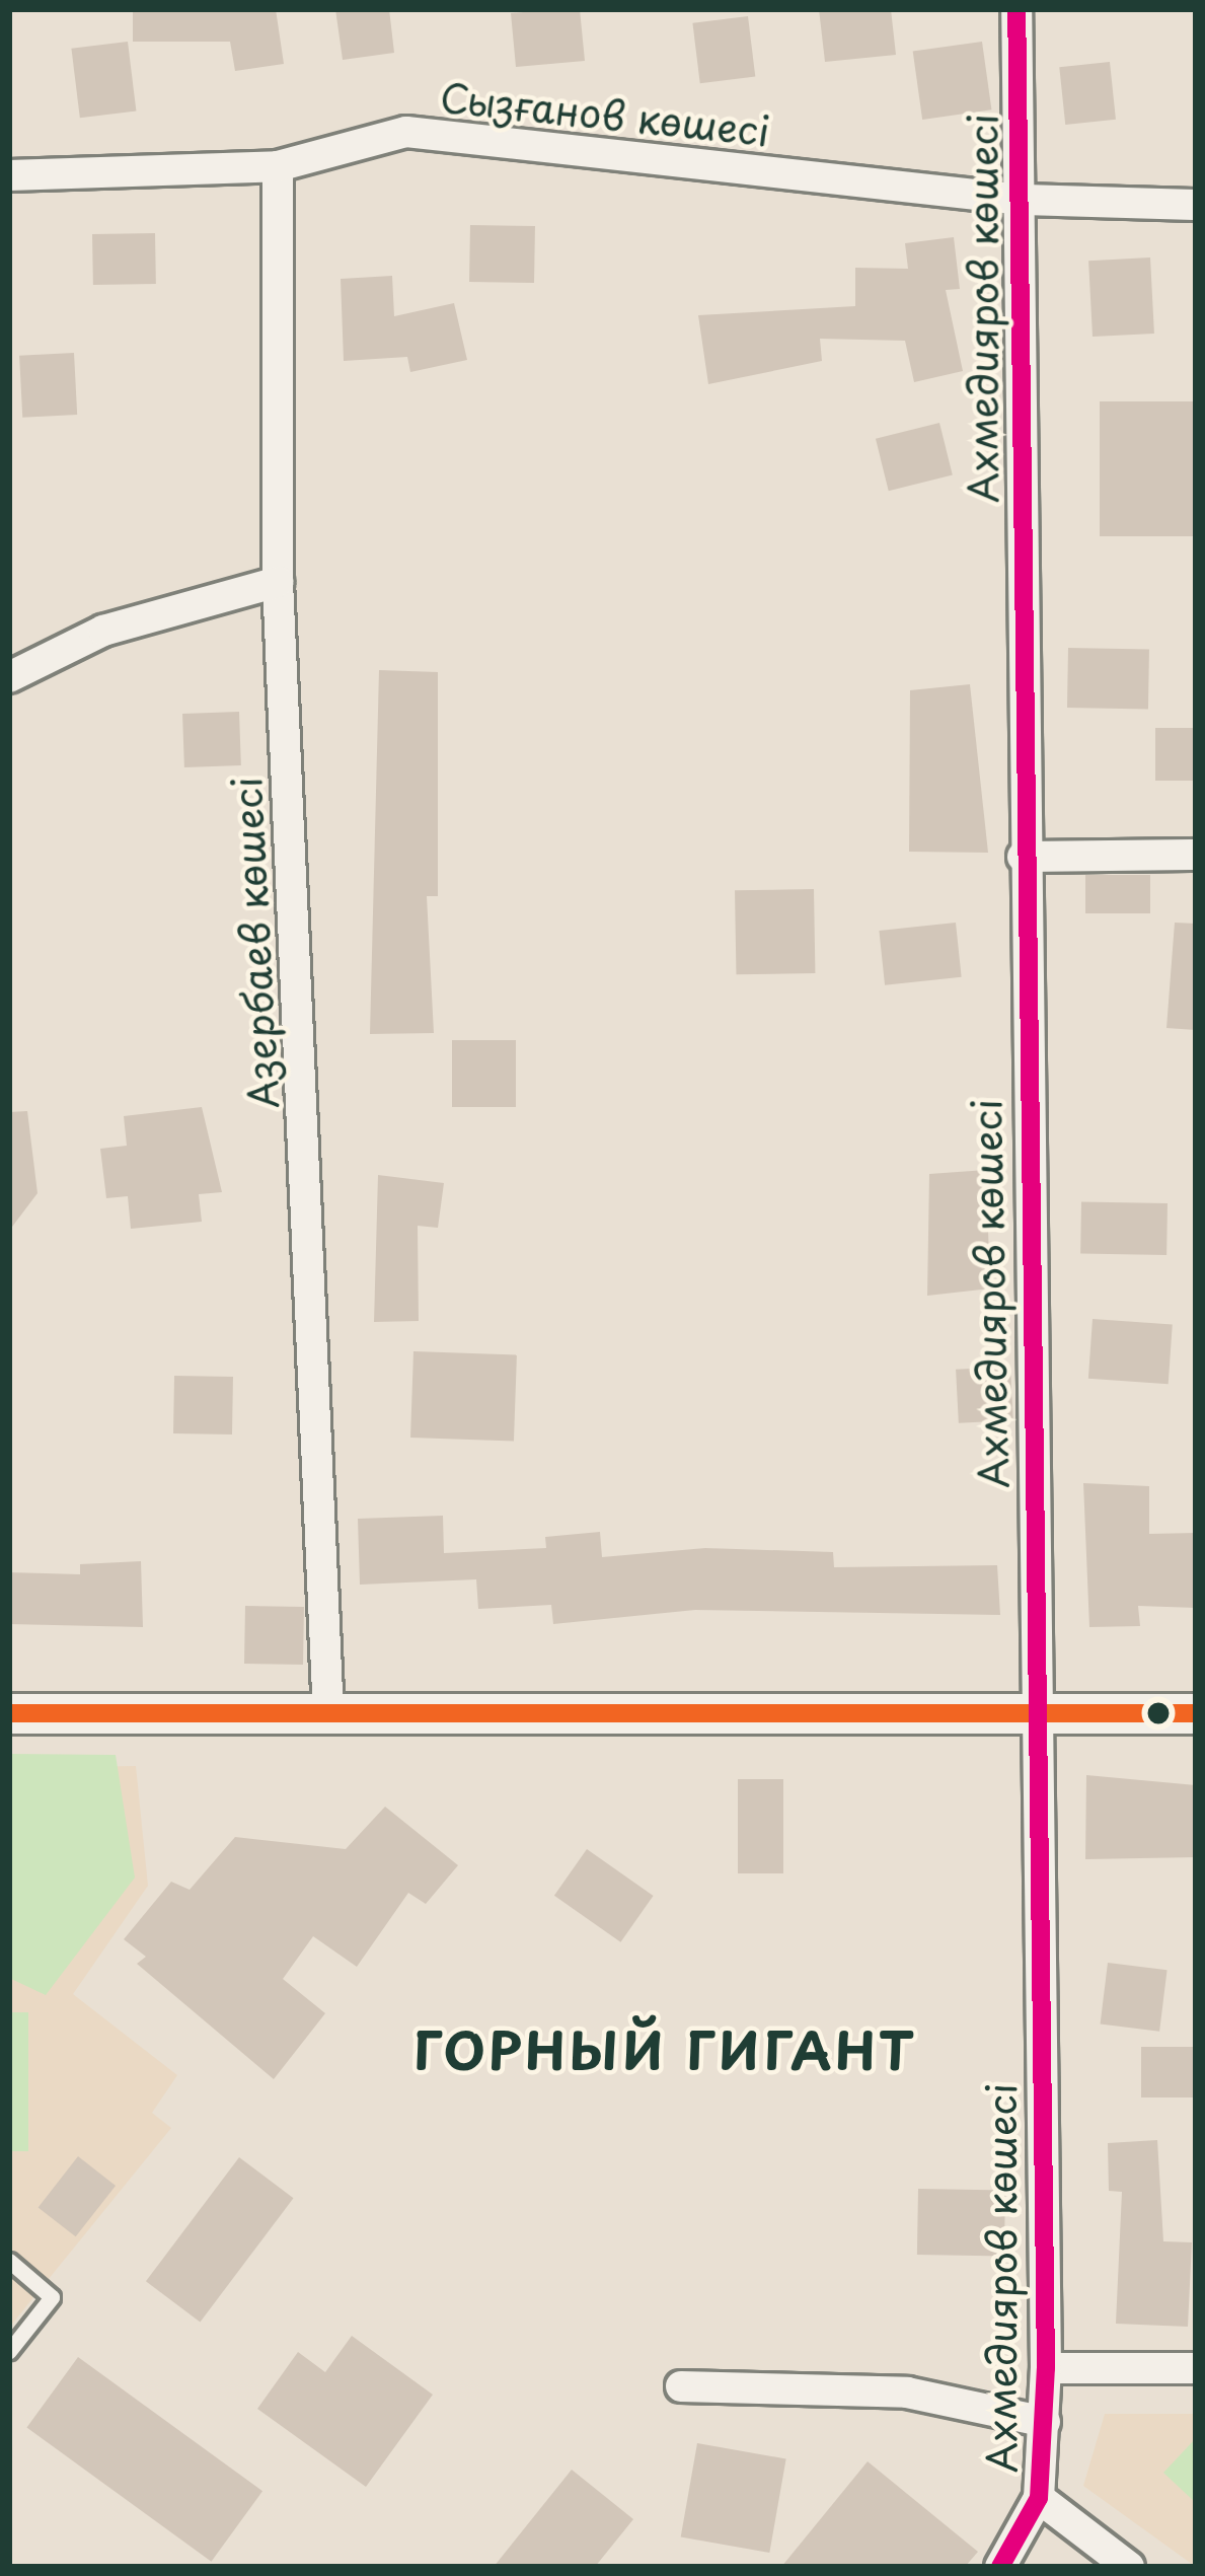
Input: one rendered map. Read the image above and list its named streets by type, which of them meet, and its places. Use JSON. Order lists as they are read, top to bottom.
{
  "streets": {
    "street": ["Сызғанов көшесі", "Ахмедияров көшесі", "Азербаев көшесі"]
  },
  "crossings": [
    ["Сызғанов көшесі", "Ахмедияров көшесі"],
    ["Сызғанов көшесі", "Азербаев көшесі"]
  ],
  "districts": ["ГОРНЫЙ ГИГАНТ"]
}
